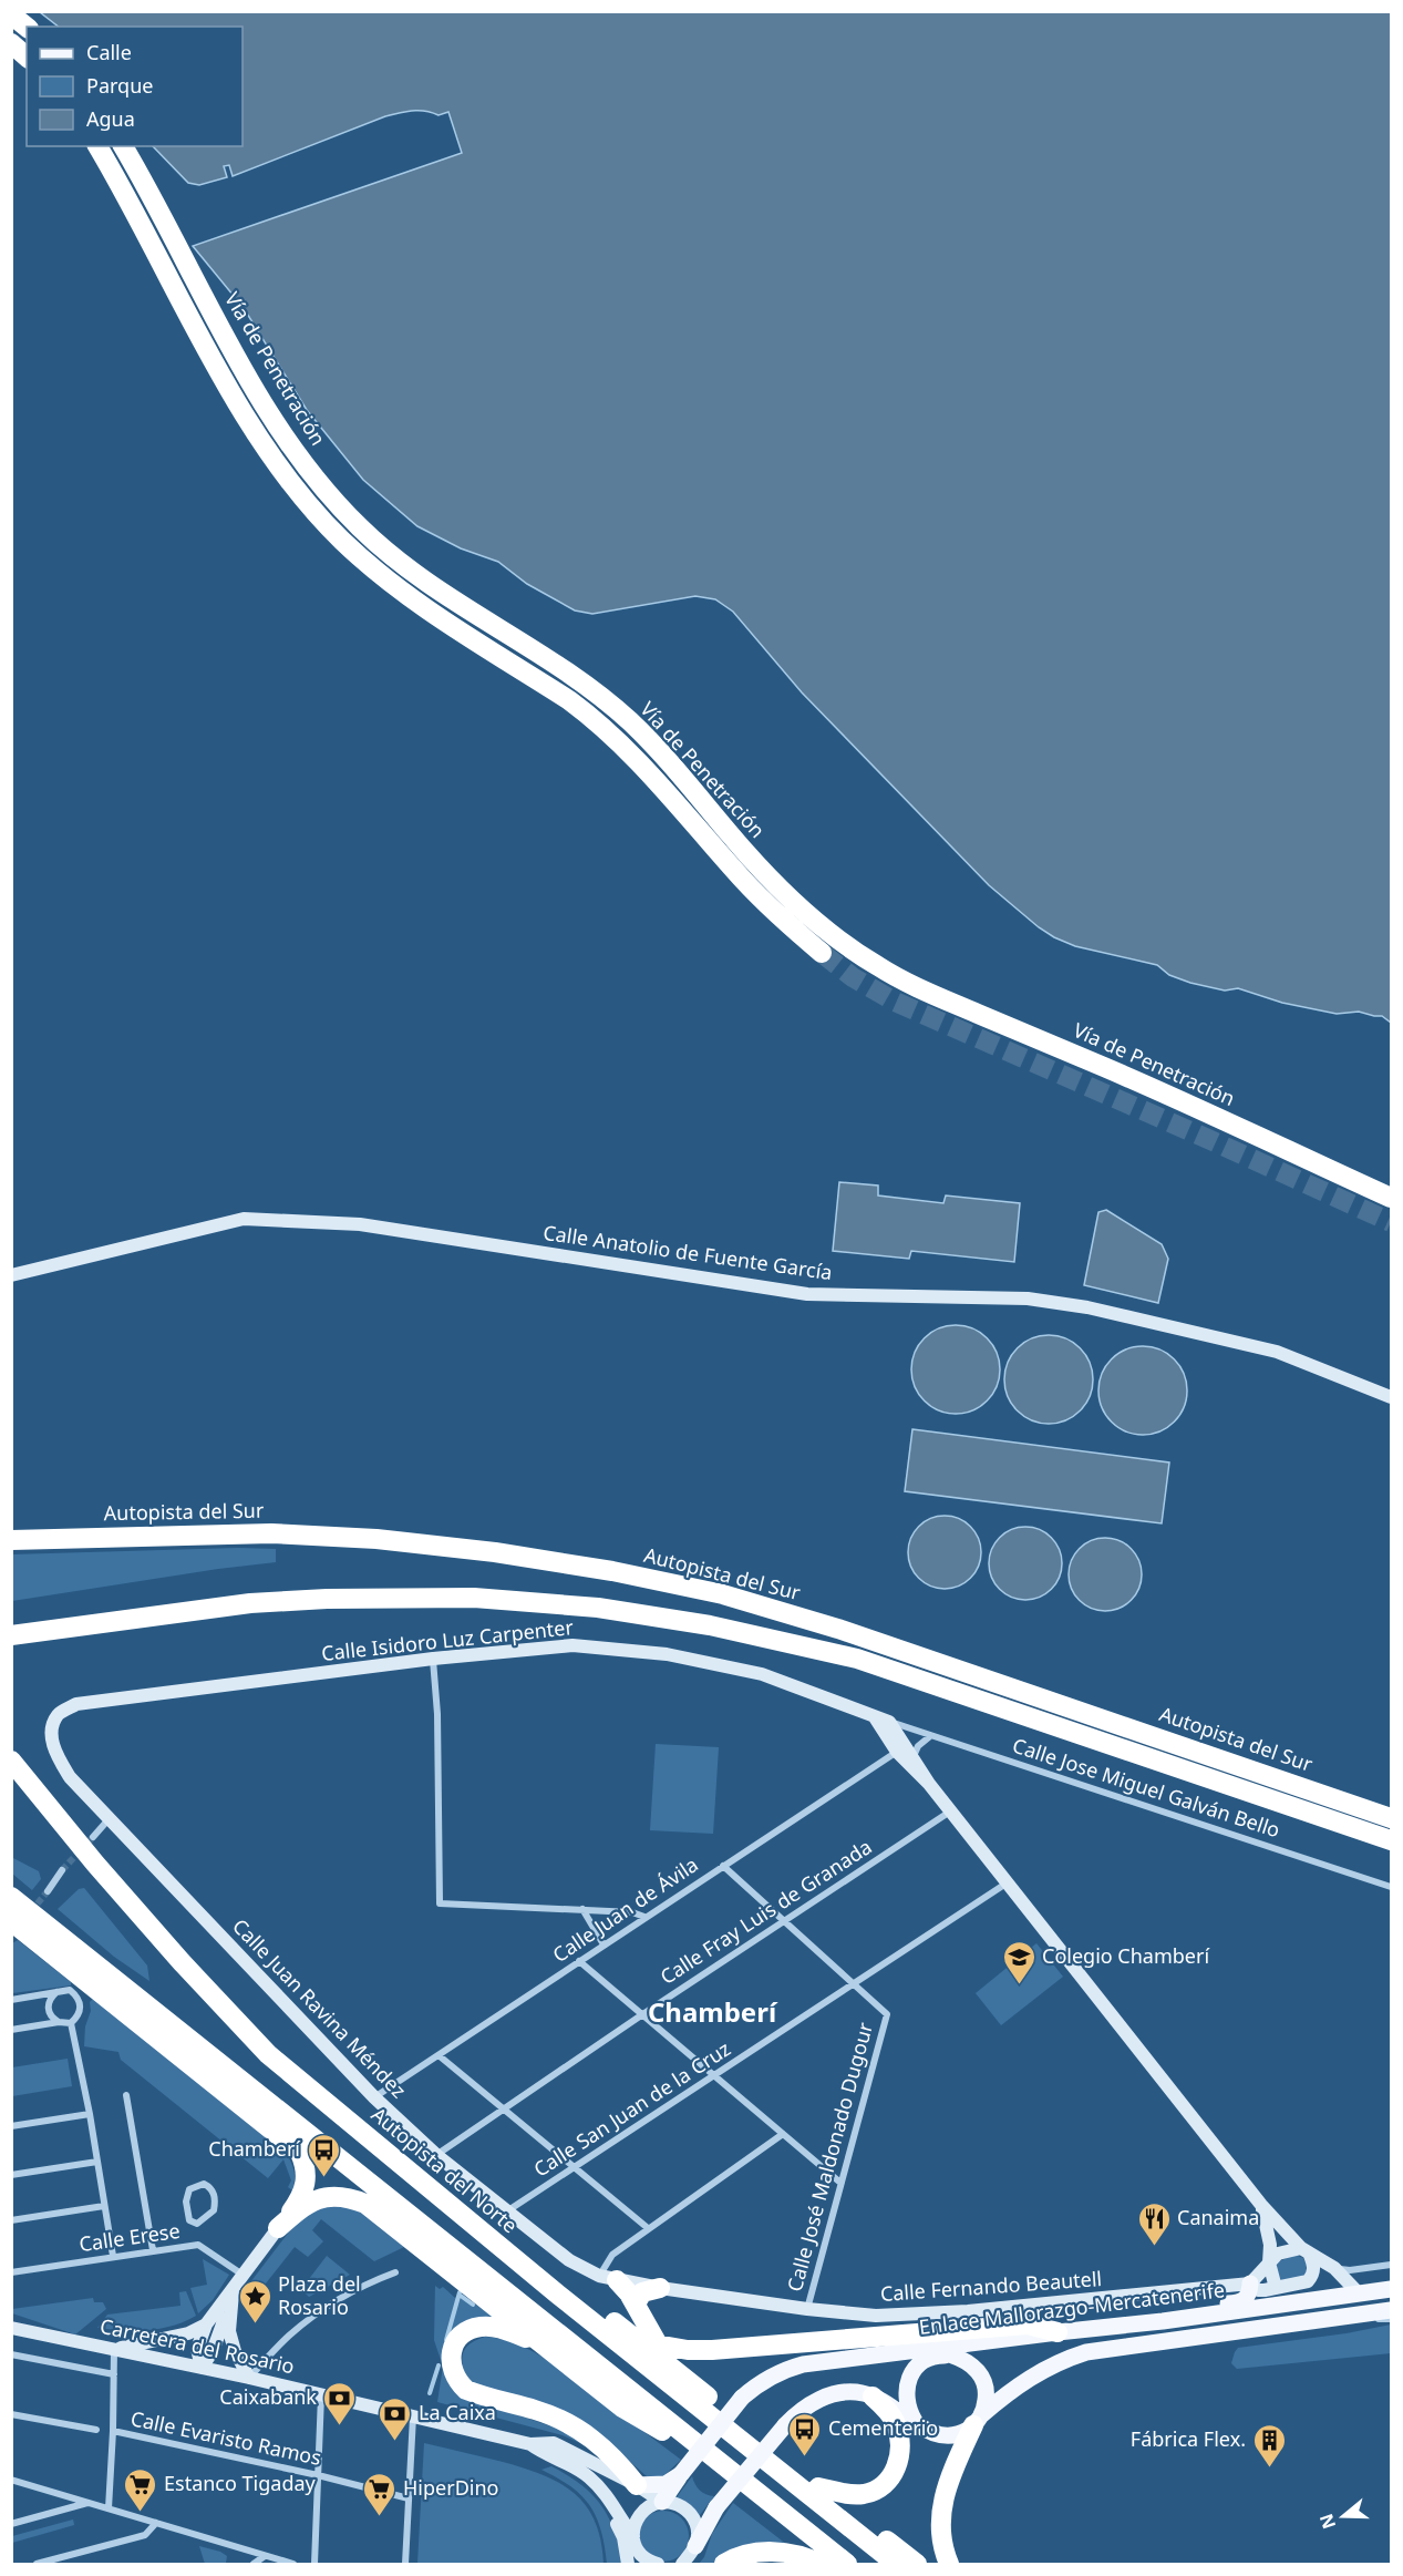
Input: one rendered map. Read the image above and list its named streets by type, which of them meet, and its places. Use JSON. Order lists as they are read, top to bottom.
{
  "streets": {
    "highway": ["Vía de Penetración", "Autopista del Sur", "Autopista del Norte"],
    "main road": ["Enlace Mallorazgo-Mercatenerife"],
    "street": [
      "Calle Anatolio de Fuente García",
      "Calle Isidoro Luz Carpenter",
      "Calle Jose Miguel Galván Bello",
      "Calle Juan de Ávila",
      "Calle Fray Luis de Granada",
      "Calle Juan Ravina Méndez",
      "Calle San Juan de la Cruz",
      "Calle José Maldonado Dugour",
      "Calle Erese",
      "Calle Fernando Beautell",
      "Carretera del Rosario",
      "Calle Evaristo Ramos"
    ]
  },
  "crossings": [
    ["Calle Isidoro Luz Carpenter", "Calle Jose Miguel Galván Bello"],
    ["Calle Isidoro Luz Carpenter", "Calle Juan Ravina Méndez"],
    ["Calle Juan de Ávila", "Calle Juan Ravina Méndez"],
    ["Calle Fray Luis de Granada", "Calle Juan Ravina Méndez"],
    ["Calle Juan Ravina Méndez", "Calle San Juan de la Cruz"],
    ["Calle Juan Ravina Méndez", "Calle Fernando Beautell"],
    ["Calle San Juan de la Cruz", "Calle José Maldonado Dugour"],
    ["Calle José Maldonado Dugour", "Calle Fernando Beautell"],
    ["Enlace Mallorazgo-Mercatenerife", "Carretera del Rosario"]
  ],
  "districts": ["Chamberí"],
  "places": {
    "school or university": ["Colegio Chamberí"],
    "bus stop": ["Chamberí", "Cementerio"],
    "restaurant": ["Canaima"],
    "place": ["Plaza del Rosario"],
    "bank": ["Caixabank", "La Caixa"],
    "building": ["Fábrica Flex."],
    "supermarket": ["Estanco Tigaday", "HiperDino"]
  },
  "legend": ["Calle", "Parque", "Agua"],
  "north": "left"
}
